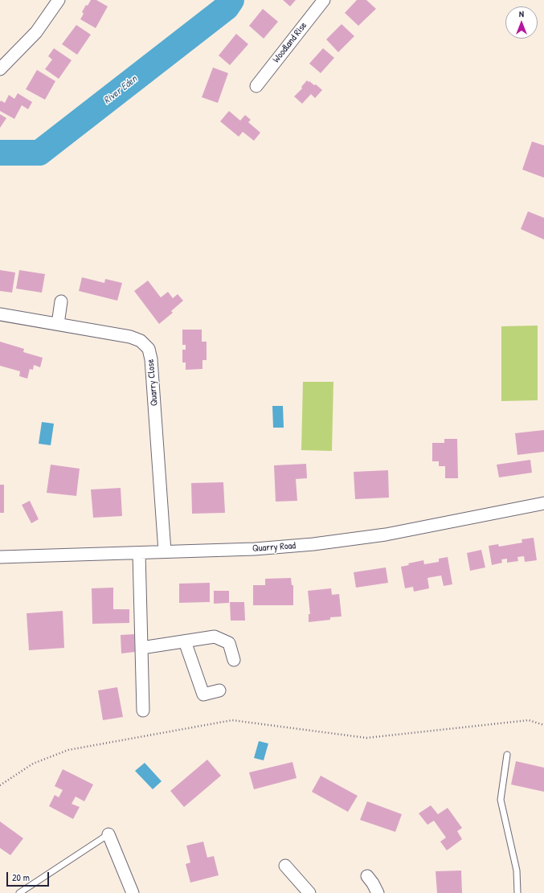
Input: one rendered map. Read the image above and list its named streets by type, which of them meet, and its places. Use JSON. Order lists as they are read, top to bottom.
{
  "streets": {
    "street": ["Woodland Rise", "Quarry Close", "Quarry Road"]
  },
  "crossings": [
    ["Quarry Close", "Quarry Road"]
  ],
  "water": ["River Eden"],
  "scale_bar": "20 m",
  "north": "top"
}
